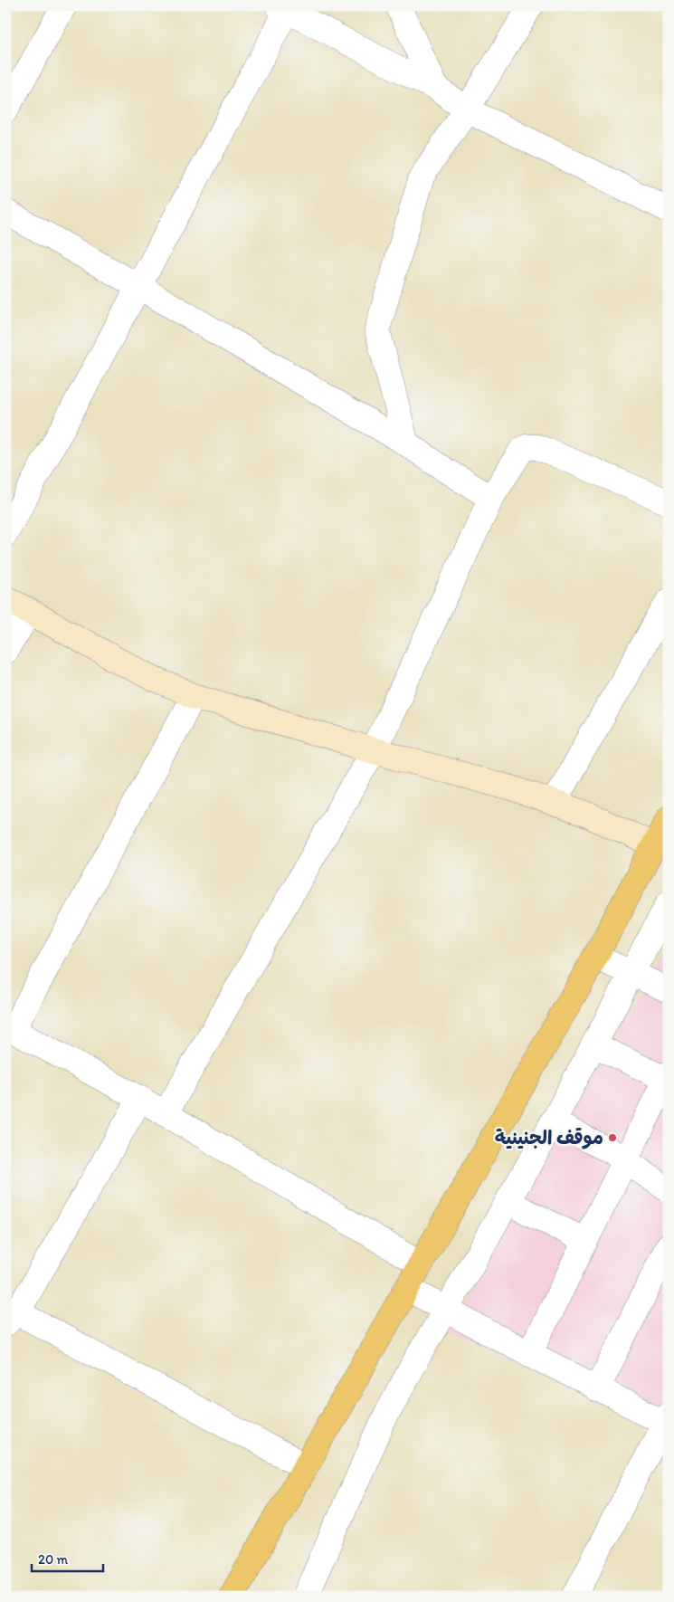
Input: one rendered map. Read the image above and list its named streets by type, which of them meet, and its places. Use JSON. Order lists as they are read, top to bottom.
{
  "places": ["موقف الجنينية"],
  "scale_bar": "20 m"
}
